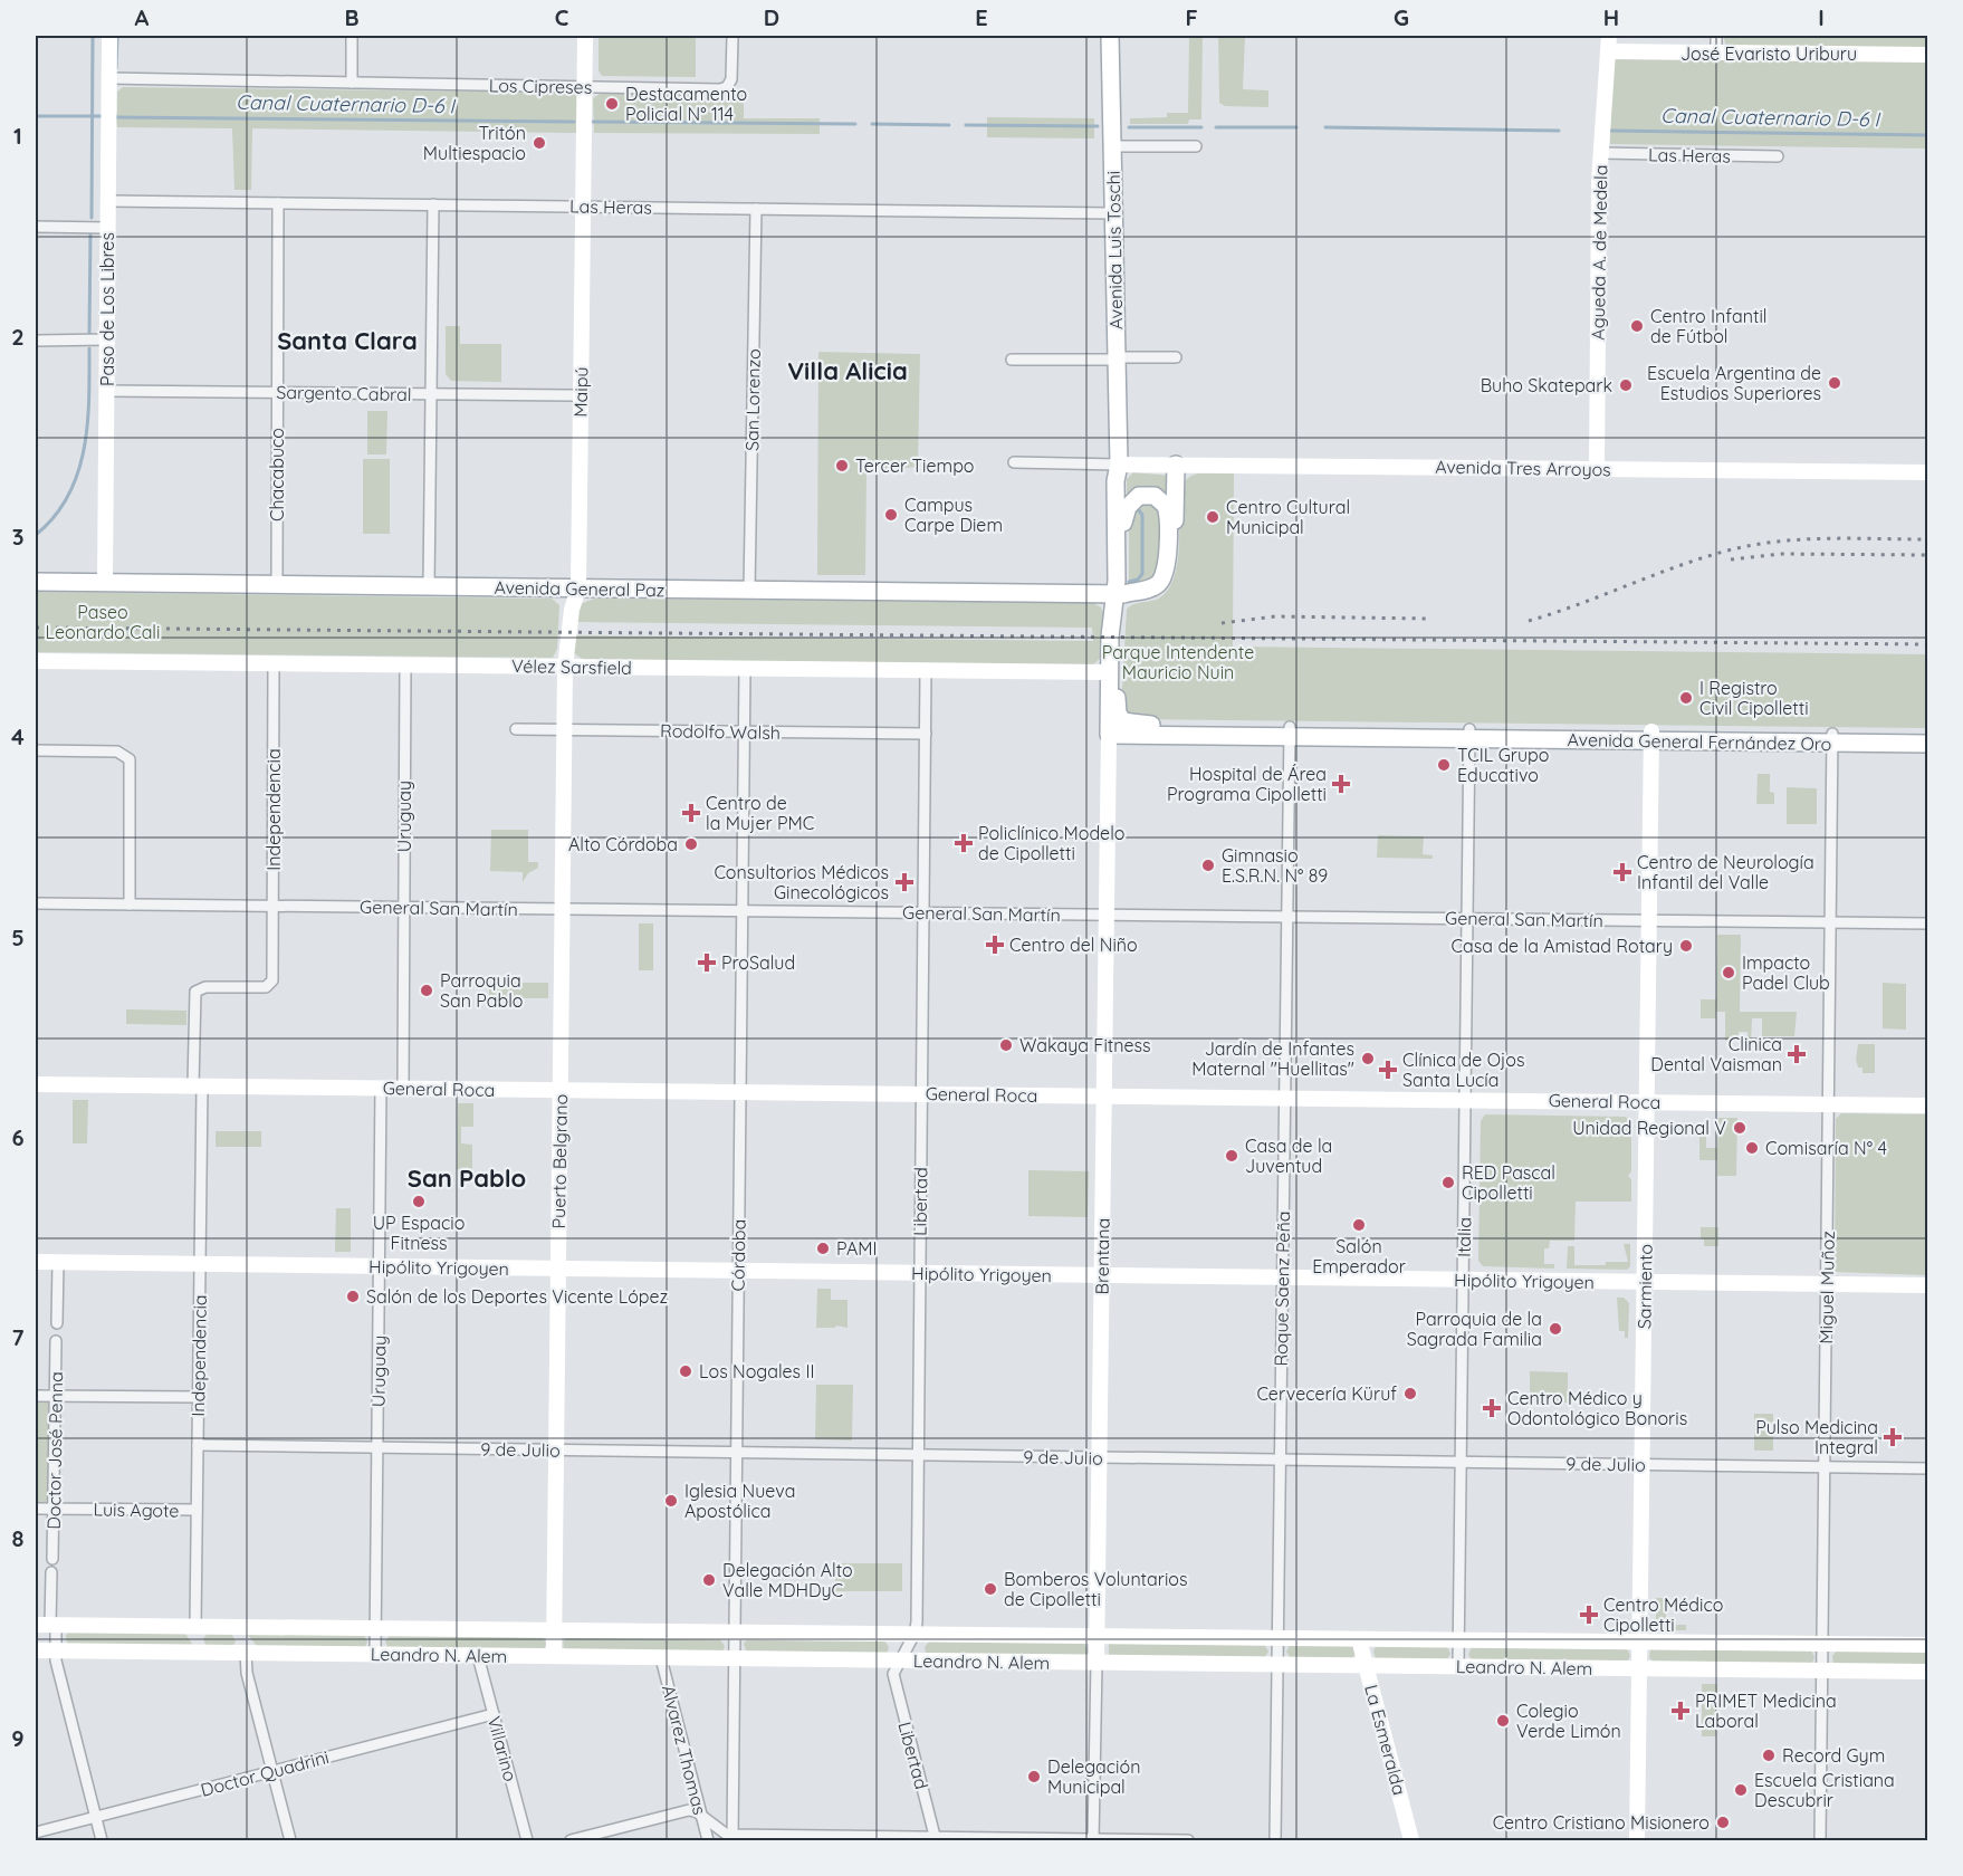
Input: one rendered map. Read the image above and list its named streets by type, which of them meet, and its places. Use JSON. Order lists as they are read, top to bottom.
{
  "streets": {
    "main road": [
      "Avenida Luis Toschi",
      "Avenida General Paz",
      "Avenida General Fernández Oro",
      "Brentana"
    ],
    "street": [
      "José Evaristo Uriburu",
      "Los Cipreses",
      "Las Heras",
      "Agueda A. de Medela",
      "Paso de Los Libres",
      "Maipú",
      "Sargento Cabral",
      "San Lorenzo",
      "Avenida Tres Arroyos",
      "Chacabuco",
      "Vélez Sarsfield",
      "Rodolfo Walsh",
      "Independencia",
      "Uruguay",
      "General San Martín",
      "General Roca",
      "Puerto Belgrano",
      "Libertad",
      "Italia",
      "Córdoba",
      "Hipólito Yrigoyen",
      "Sarmiento",
      "Miguel Muñoz",
      "Roque Saenz Peña",
      "9 de Julio",
      "Doctor José Penna",
      "Luis Agote",
      "Leandro N. Alem",
      "La Esmeralda",
      "Villarino",
      "Alvarez Thomas",
      "Doctor Quadrini"
    ]
  },
  "crossings": [
    ["José Evaristo Uriburu", "Agueda A. de Medela"],
    ["Los Cipreses", "Paso de Los Libres"],
    ["Los Cipreses", "Maipú"],
    ["Las Heras", "Avenida Luis Toschi"],
    ["Las Heras", "Agueda A. de Medela"],
    ["Las Heras", "Paso de Los Libres"],
    ["Las Heras", "Maipú"],
    ["Las Heras", "San Lorenzo"],
    ["Las Heras", "Chacabuco"],
    ["Avenida Luis Toschi", "Avenida Tres Arroyos"],
    ["Avenida Luis Toschi", "Avenida General Paz"],
    ["Avenida Luis Toschi", "Vélez Sarsfield"],
    ["Avenida Luis Toschi", "Avenida General Fernández Oro"],
    ["Avenida Luis Toschi", "Brentana"],
    ["Agueda A. de Medela", "Avenida Tres Arroyos"],
    ["Paso de Los Libres", "Sargento Cabral"],
    ["Paso de Los Libres", "Avenida General Paz"],
    ["Maipú", "Sargento Cabral"],
    ["Maipú", "Avenida General Paz"],
    ["Maipú", "Vélez Sarsfield"],
    ["Maipú", "Puerto Belgrano"],
    ["Sargento Cabral", "Chacabuco"],
    ["San Lorenzo", "Avenida General Paz"],
    ["Chacabuco", "Avenida General Paz"],
    ["Vélez Sarsfield", "Independencia"],
    ["Vélez Sarsfield", "Uruguay"],
    ["Vélez Sarsfield", "Puerto Belgrano"],
    ["Vélez Sarsfield", "Libertad"],
    ["Vélez Sarsfield", "Córdoba"],
    ["Vélez Sarsfield", "Brentana"],
    ["Rodolfo Walsh", "Puerto Belgrano"],
    ["Rodolfo Walsh", "Libertad"],
    ["Rodolfo Walsh", "Córdoba"],
    ["Avenida General Fernández Oro", "Italia"],
    ["Avenida General Fernández Oro", "Brentana"],
    ["Avenida General Fernández Oro", "Sarmiento"],
    ["Avenida General Fernández Oro", "Miguel Muñoz"],
    ["Avenida General Fernández Oro", "Roque Saenz Peña"],
    ["Independencia", "General San Martín"],
    ["Independencia", "General Roca"],
    ["Independencia", "Hipólito Yrigoyen"],
    ["Independencia", "9 de Julio"],
    ["Independencia", "Luis Agote"],
    ["Independencia", "Leandro N. Alem"],
    ["Uruguay", "General San Martín"],
    ["Uruguay", "General Roca"],
    ["Uruguay", "Hipólito Yrigoyen"],
    ["Uruguay", "9 de Julio"],
    ["Uruguay", "Leandro N. Alem"],
    ["General San Martín", "Puerto Belgrano"],
    ["General San Martín", "Libertad"],
    ["General San Martín", "Italia"],
    ["General San Martín", "Córdoba"],
    ["General San Martín", "Brentana"],
    ["General San Martín", "Sarmiento"],
    ["General San Martín", "Miguel Muñoz"],
    ["General San Martín", "Roque Saenz Peña"],
    ["General Roca", "Puerto Belgrano"],
    ["General Roca", "Libertad"],
    ["General Roca", "Italia"],
    ["General Roca", "Córdoba"],
    ["General Roca", "Brentana"],
    ["General Roca", "Sarmiento"],
    ["General Roca", "Miguel Muñoz"],
    ["General Roca", "Roque Saenz Peña"],
    ["Puerto Belgrano", "Hipólito Yrigoyen"],
    ["Puerto Belgrano", "9 de Julio"],
    ["Puerto Belgrano", "Leandro N. Alem"],
    ["Libertad", "Hipólito Yrigoyen"],
    ["Libertad", "9 de Julio"],
    ["Libertad", "Leandro N. Alem"],
    ["Italia", "Hipólito Yrigoyen"],
    ["Italia", "9 de Julio"],
    ["Italia", "Leandro N. Alem"],
    ["Córdoba", "Hipólito Yrigoyen"],
    ["Córdoba", "9 de Julio"],
    ["Córdoba", "Leandro N. Alem"],
    ["Brentana", "Hipólito Yrigoyen"],
    ["Brentana", "9 de Julio"],
    ["Brentana", "Leandro N. Alem"],
    ["Hipólito Yrigoyen", "Sarmiento"],
    ["Hipólito Yrigoyen", "Miguel Muñoz"],
    ["Hipólito Yrigoyen", "Roque Saenz Peña"],
    ["Sarmiento", "9 de Julio"],
    ["Sarmiento", "Leandro N. Alem"],
    ["Miguel Muñoz", "9 de Julio"],
    ["Miguel Muñoz", "Leandro N. Alem"],
    ["Roque Saenz Peña", "9 de Julio"],
    ["Roque Saenz Peña", "Leandro N. Alem"],
    ["Doctor José Penna", "Luis Agote"],
    ["Leandro N. Alem", "La Esmeralda"],
    ["Leandro N. Alem", "Villarino"],
    ["Leandro N. Alem", "Alvarez Thomas"],
    ["Villarino", "Doctor Quadrini"]
  ],
  "districts": ["Santa Clara", "Villa Alicia", "San Pablo"],
  "water": ["Canal Cuaternario D-6 I"],
  "parks": ["Paseo Leonardo Cali", "Parque Intendente Mauricio Nuin"],
  "places": {
    "other": [
      "Destacamento Policial N° 114",
      "Tritón Multiespacio",
      "Centro Infantil de Fútbol",
      "Escuela Argentina de Estudios Superiores",
      "Buho Skatepark",
      "Tercer Tiempo",
      "Campus Carpe Diem",
      "Centro Cultural Municipal",
      "I Registro Civil Cipolletti",
      "TCIL Grupo Educativo",
      "Alto Córdoba",
      "Gimnasio E.S.R.N. N° 89",
      "Casa de la Amistad Rotary",
      "Impacto Padel Club",
      "Parroquia San Pablo",
      "Wakaya Fitness",
      "Jardín de Infantes Maternal \"Huellitas\"",
      "Unidad Regional V",
      "Comisaría N° 4",
      "Casa de la Juventud",
      "RED Pascal Cipolletti",
      "UP Espacio Fitness",
      "Salón Emperador",
      "PAMI",
      "Salón de los Deportes Vicente López",
      "Parroquia de la Sagrada Familia",
      "Los Nogales II",
      "Cervecería Küruf",
      "Iglesia Nueva Apostólica",
      "Delegación Alto Valle MDHDyC",
      "Bomberos Voluntarios de Cipolletti",
      "Colegio Verde Limón",
      "Record Gym",
      "Delegación Municipal",
      "Escuela Cristiana Descubrir",
      "Centro Cristiano Misionero"
    ],
    "health": [
      "Hospital de Área Programa Cipolletti",
      "Centro de la Mujer PMC",
      "Policlínico Modelo de Cipolletti",
      "Centro de Neurología Infantil del Valle",
      "Consultorios Médicos Ginecológicos",
      "Centro del Niño",
      "ProSalud",
      "Clinica Dental Vaisman",
      "Clínica de Ojos Santa Lucía",
      "Centro Médico y Odontológico Bonoris",
      "Pulso Medicina Integral",
      "Centro Médico Cipolletti",
      "PRIMET Medicina Laboral"
    ]
  },
  "grid": {
    "columns": [
      "A",
      "B",
      "C",
      "D",
      "E",
      "F",
      "G",
      "H",
      "I"
    ],
    "rows": [
      "1",
      "2",
      "3",
      "4",
      "5",
      "6",
      "7",
      "8",
      "9"
    ]
  }
}
